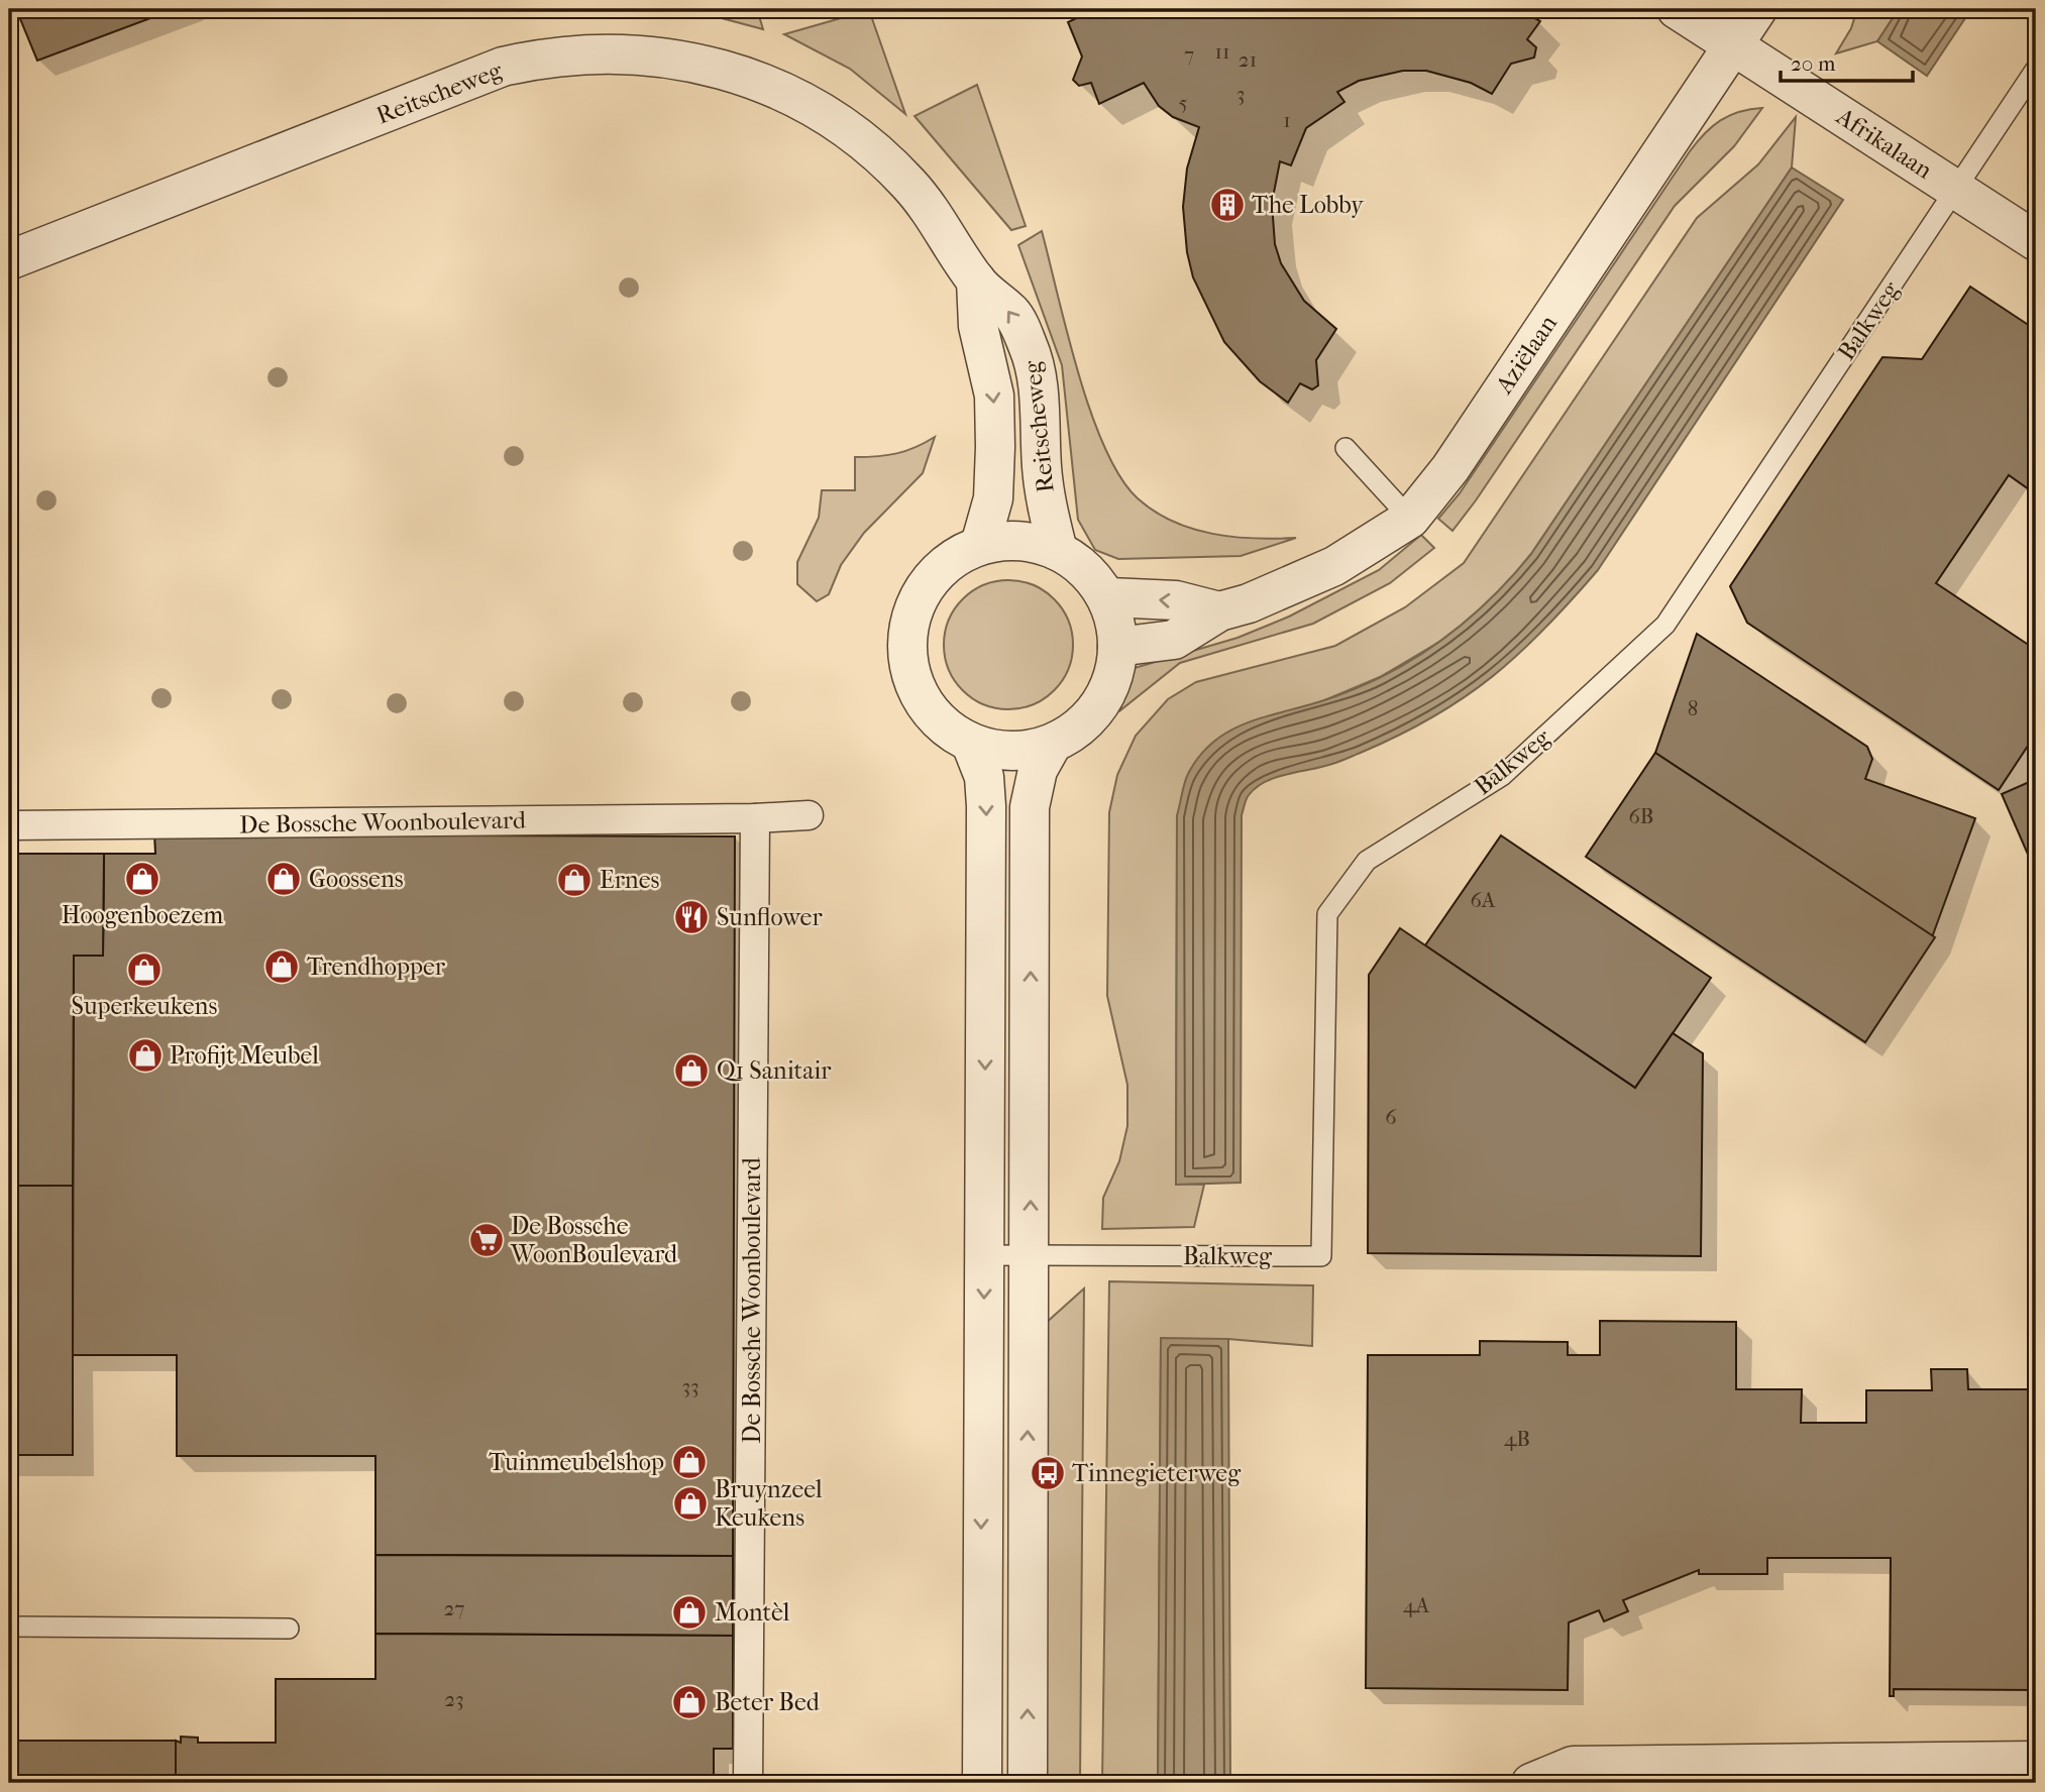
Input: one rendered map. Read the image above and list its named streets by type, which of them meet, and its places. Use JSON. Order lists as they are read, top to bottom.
{
  "streets": {
    "street": [
      "Reitscheweg",
      "Afrikalaan",
      "Aziëlaan",
      "De Bossche Woonboulevard"
    ],
    "lane": ["Balkweg"]
  },
  "crossings": [
    ["Reitscheweg", "Aziëlaan"],
    ["Afrikalaan", "Balkweg"],
    ["Afrikalaan", "Aziëlaan"]
  ],
  "places": {
    "building": ["The Lobby"],
    "shop": [
      "Hoogenboezem",
      "Goossens",
      "Ernes",
      "Trendhopper",
      "Superkeukens",
      "Profijt Meubel",
      "Q1 Sanitair",
      "Tuinmeubelshop",
      "Bruynzeel Keukens",
      "Montèl",
      "Beter Bed"
    ],
    "restaurant": ["Sunflower"],
    "supermarket": ["De Bossche WoonBoulevard"],
    "bus stop": ["Tinnegieterweg"]
  },
  "house_numbers": [
    "11",
    "7",
    "21",
    "3",
    "5",
    "1",
    "8",
    "6B",
    "6A",
    "6",
    "33",
    "4B",
    "4A",
    "27",
    "23"
  ],
  "scale_bar": "20 m"
}
